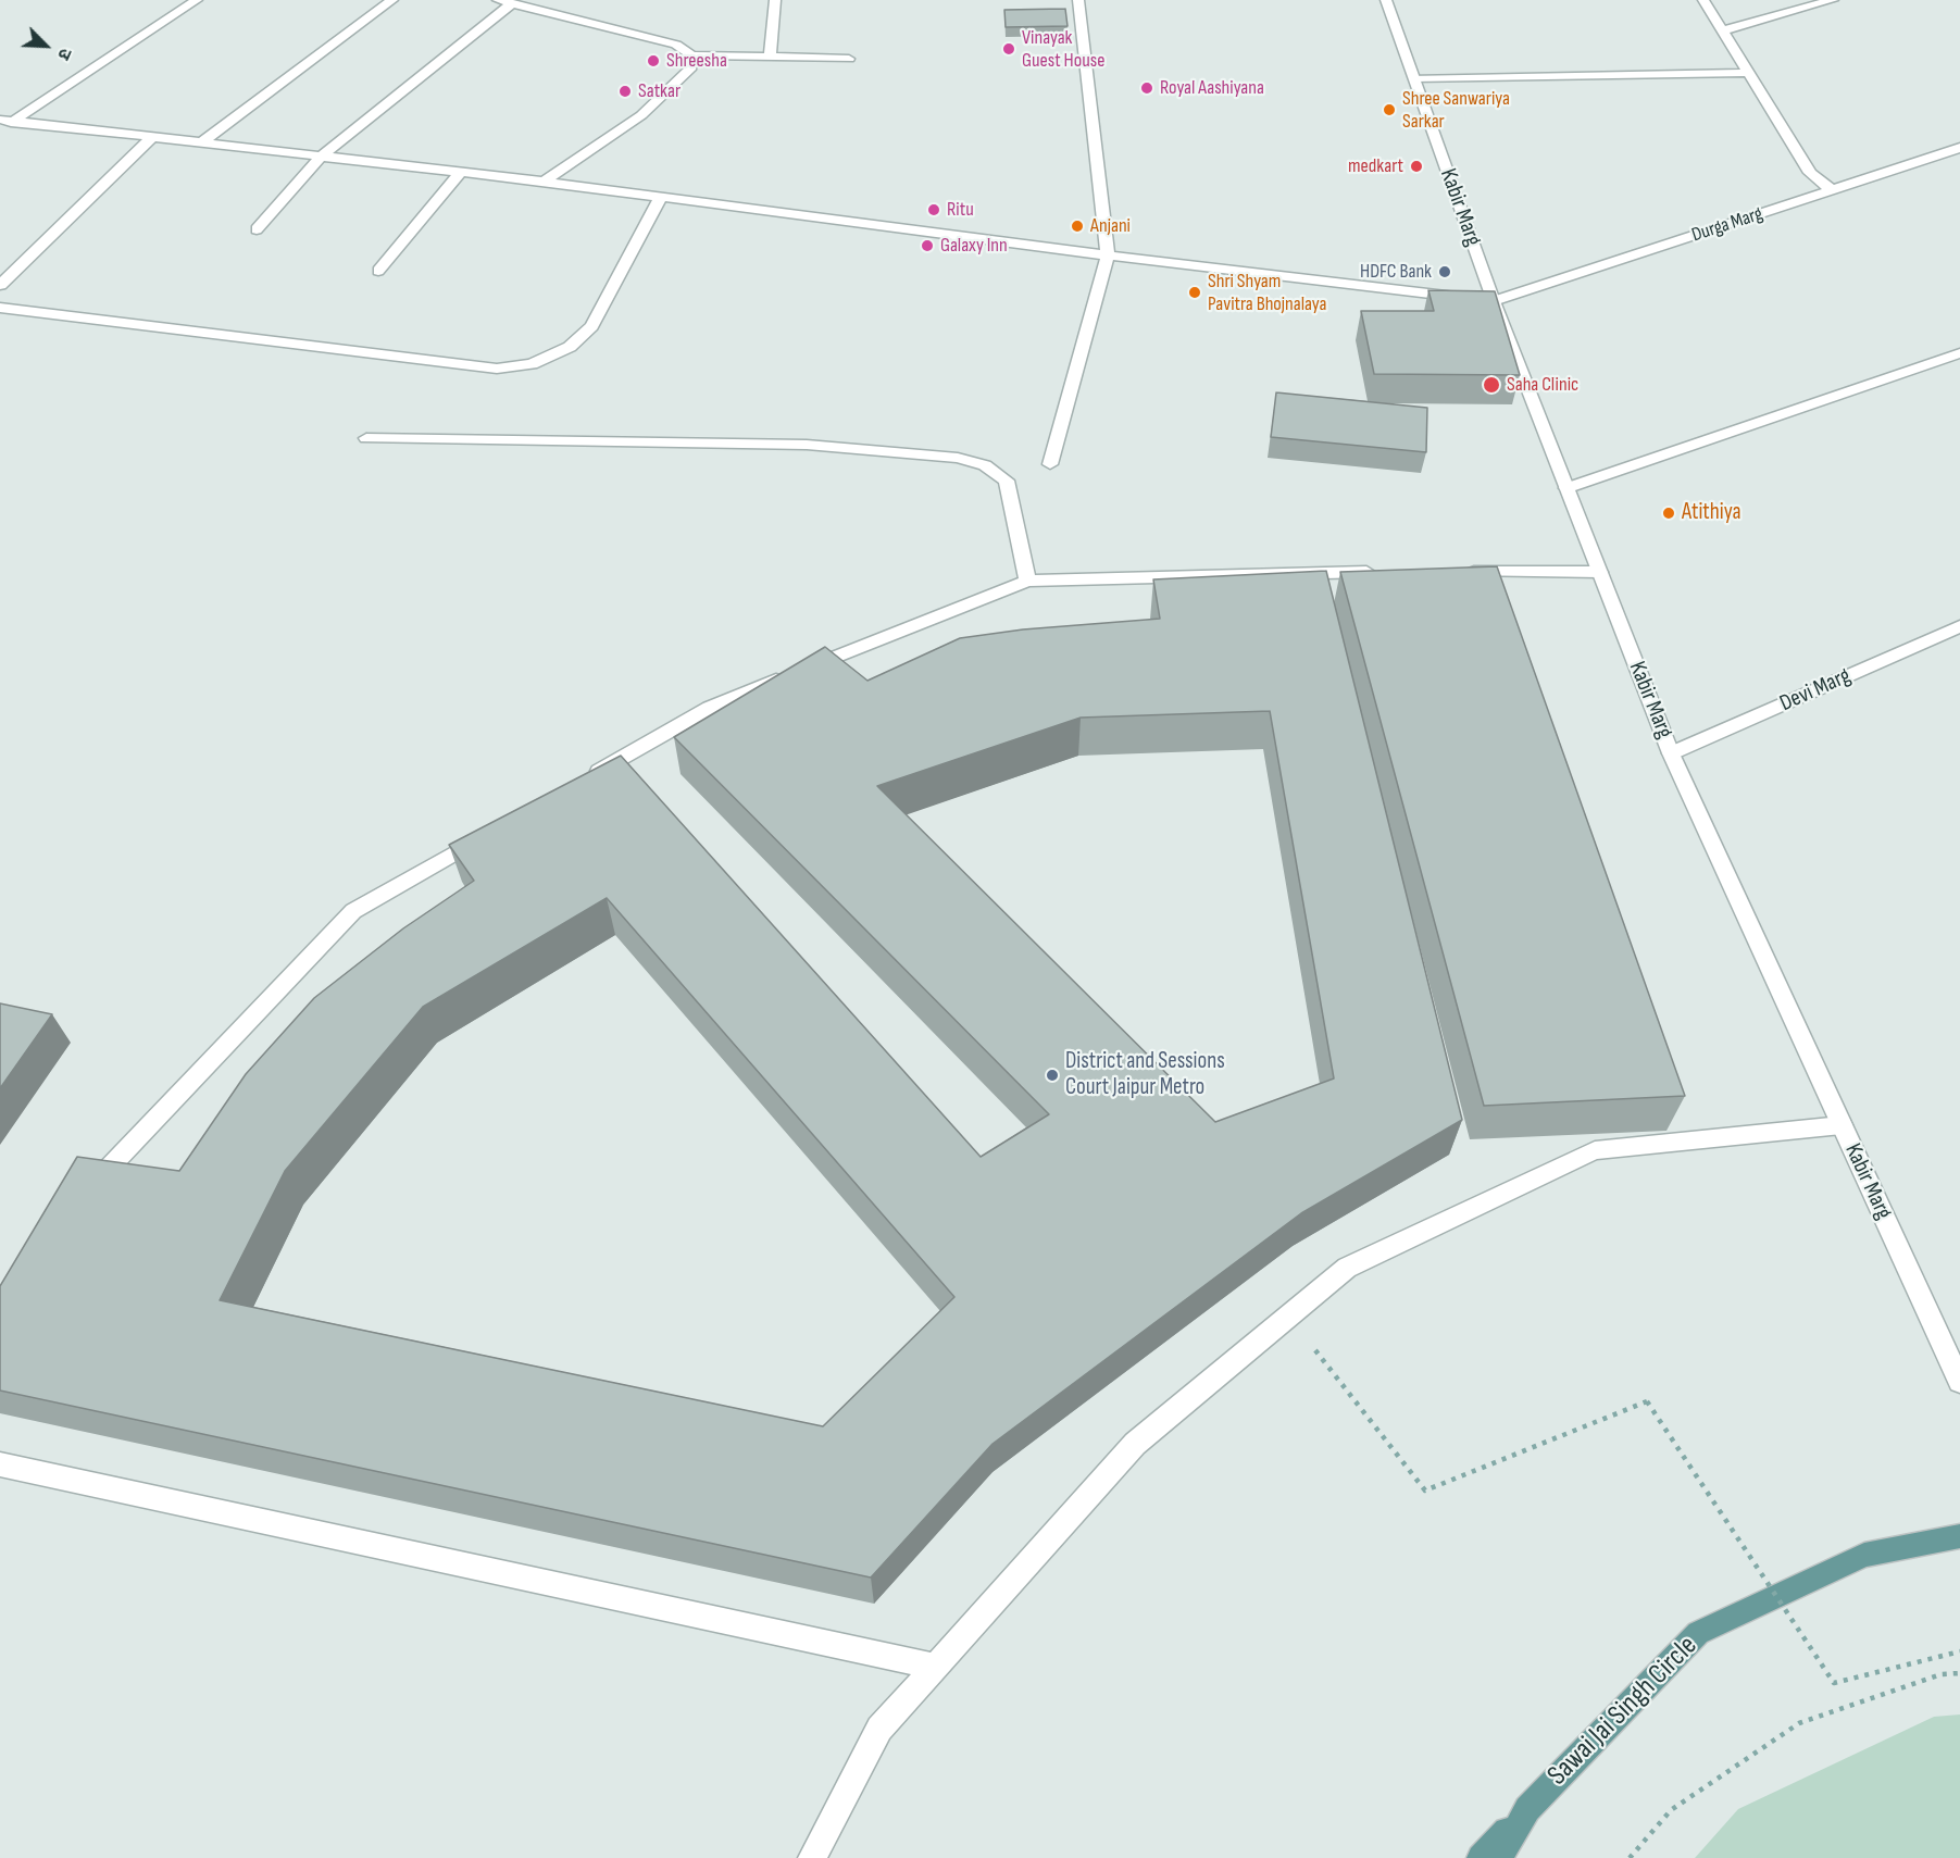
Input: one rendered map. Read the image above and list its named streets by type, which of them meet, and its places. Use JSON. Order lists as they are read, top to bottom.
{
  "streets": {
    "main road": ["Sawai Jai Singh Circle"],
    "street": ["Kabir Marg", "Durga Marg", "Devi Marg"]
  },
  "crossings": [
    ["Kabir Marg", "Durga Marg"],
    ["Kabir Marg", "Devi Marg"]
  ],
  "places": [
    "Vinayak Guest House",
    "Shreesha",
    "Royal Aashiyana",
    "Satkar",
    "Shree Sanwariya Sarkar",
    "medkart",
    "Ritu",
    "Anjani",
    "Galaxy Inn",
    "HDFC Bank",
    "Shri Shyam Pavitra Bhojnalaya",
    "Saha Clinic",
    "Atithiya",
    "District and Sessions Court Jaipur Metro"
  ],
  "north": "bottom right"
}
